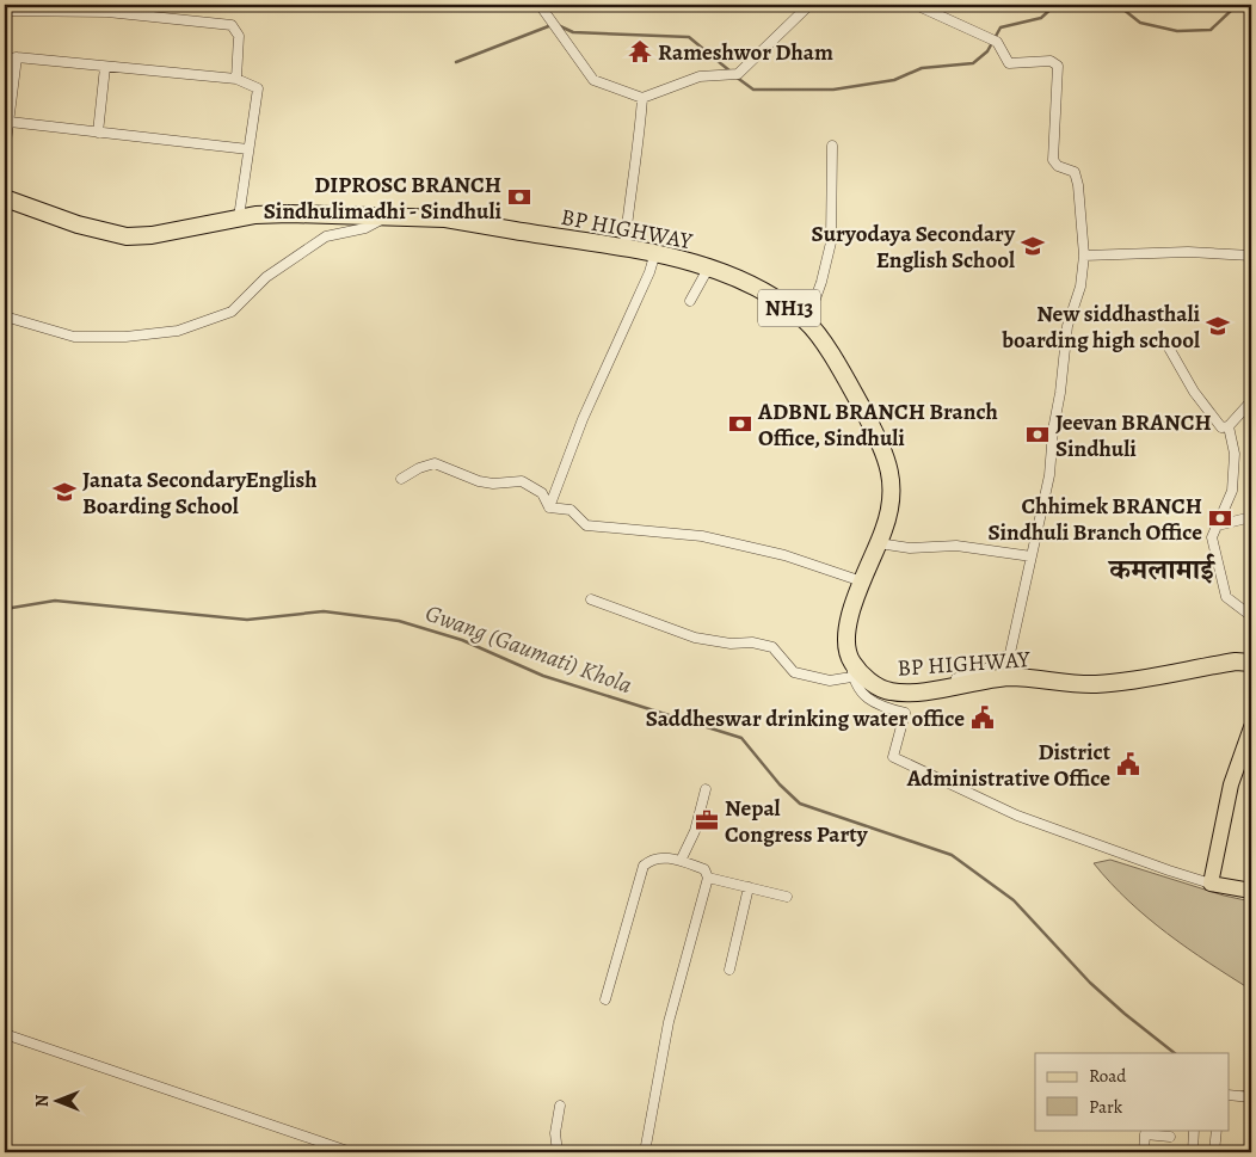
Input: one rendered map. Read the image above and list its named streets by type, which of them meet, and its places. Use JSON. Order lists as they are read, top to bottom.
{
  "streets": {
    "highway": ["BP HIGHWAY", "NH13"]
  },
  "districts": ["कमलामाई"],
  "water": ["Gwang (Gaumati) Khola"],
  "places": {
    "temple": ["Rameshwor Dham"],
    "bank": [
      "DIPROSC BRANCH Sindhulimadhi - Sindhuli",
      "ADBNL BRANCH Branch Office, Sindhuli",
      "Jeevan BRANCH Sindhuli",
      "Chhimek BRANCH Sindhuli Branch Office"
    ],
    "school or university": ["Suryodaya Secondary English School", "New siddhasthali boarding high school", "Janata SecondaryEnglish Boarding School"],
    "public building": ["Saddheswar drinking water office", "District Administrative Office"],
    "office": ["Nepal Congress Party"]
  },
  "legend": ["Road", "Park"],
  "north": "left"
}
